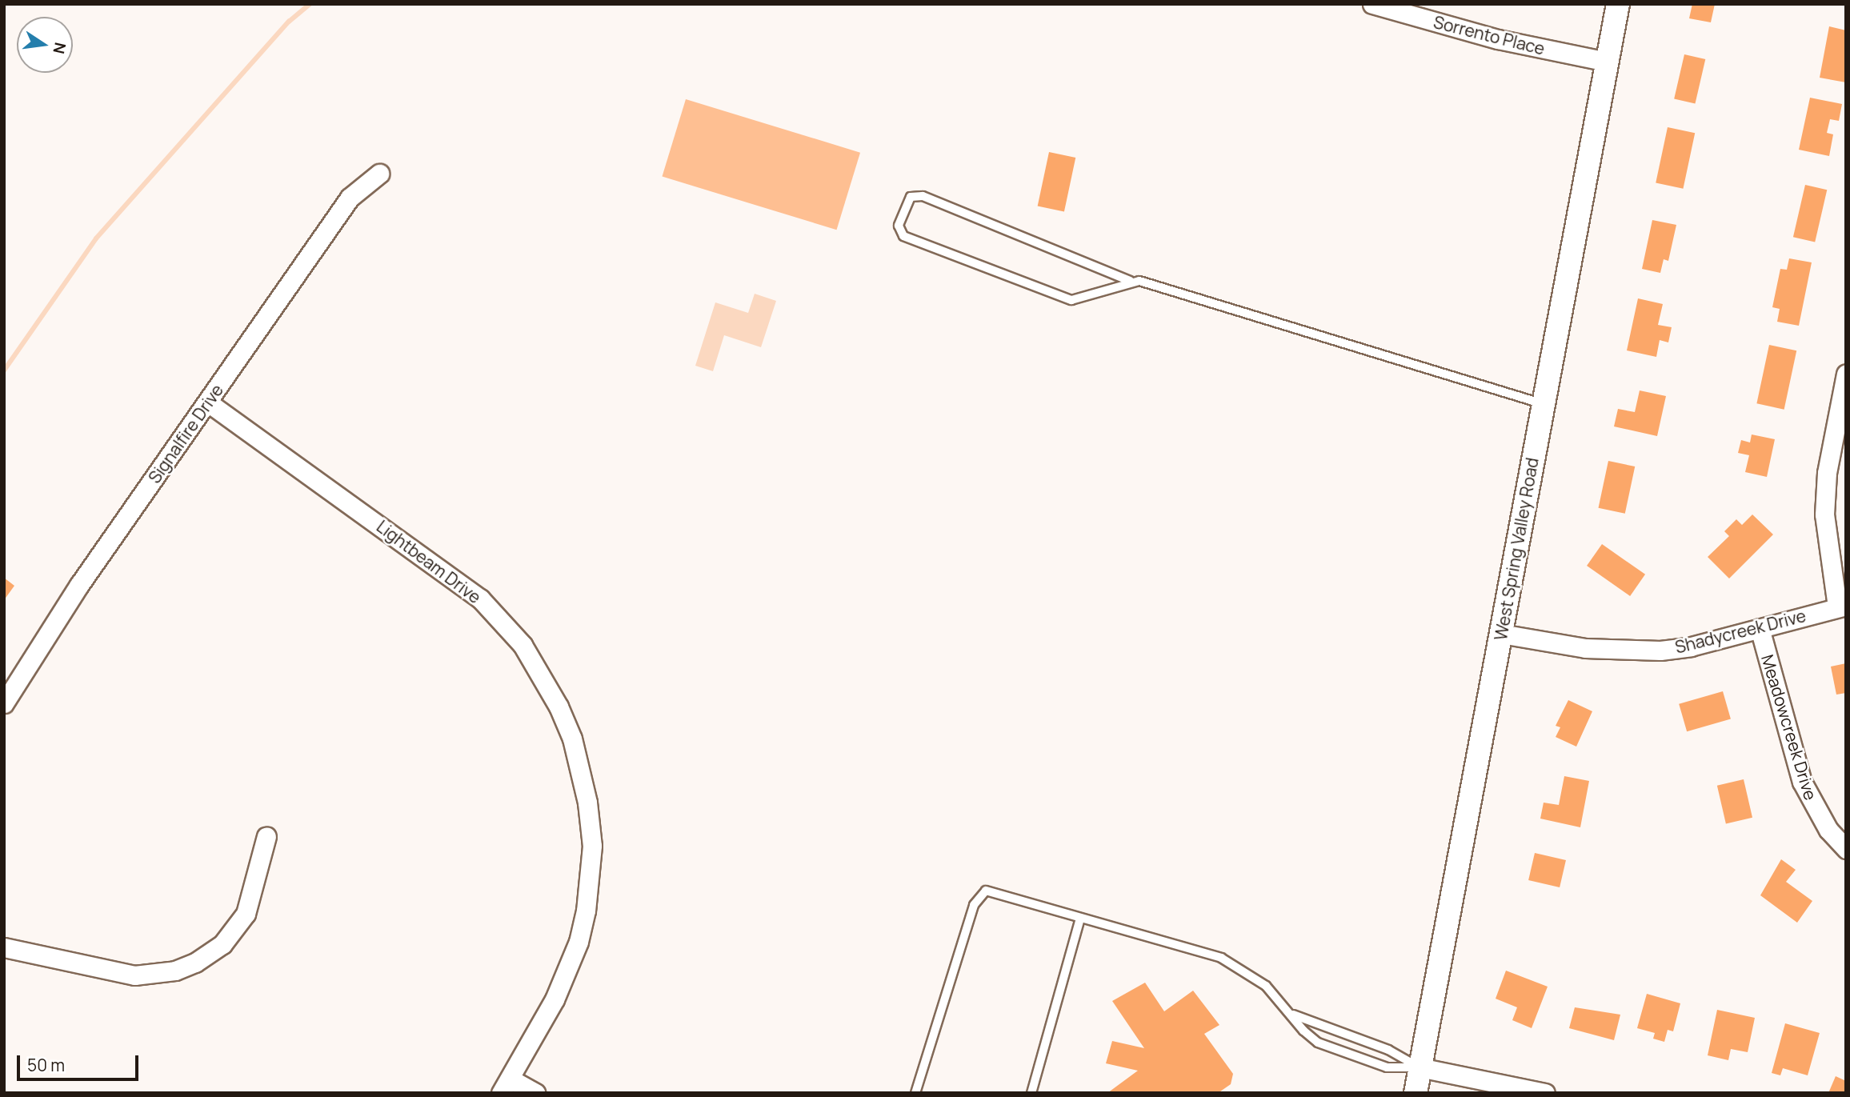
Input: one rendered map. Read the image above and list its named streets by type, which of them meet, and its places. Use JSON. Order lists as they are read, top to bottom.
{
  "streets": {
    "street": [
      "Sorrento Place",
      "Signalfire Drive",
      "West Spring Valley Road",
      "Lightbeam Drive",
      "Shadycreek Drive",
      "Meadowcreek Drive"
    ]
  },
  "crossings": [
    ["Sorrento Place", "West Spring Valley Road"],
    ["Signalfire Drive", "Lightbeam Drive"],
    ["West Spring Valley Road", "Shadycreek Drive"],
    ["Shadycreek Drive", "Meadowcreek Drive"]
  ],
  "scale_bar": "50 m",
  "north": "right"
}
